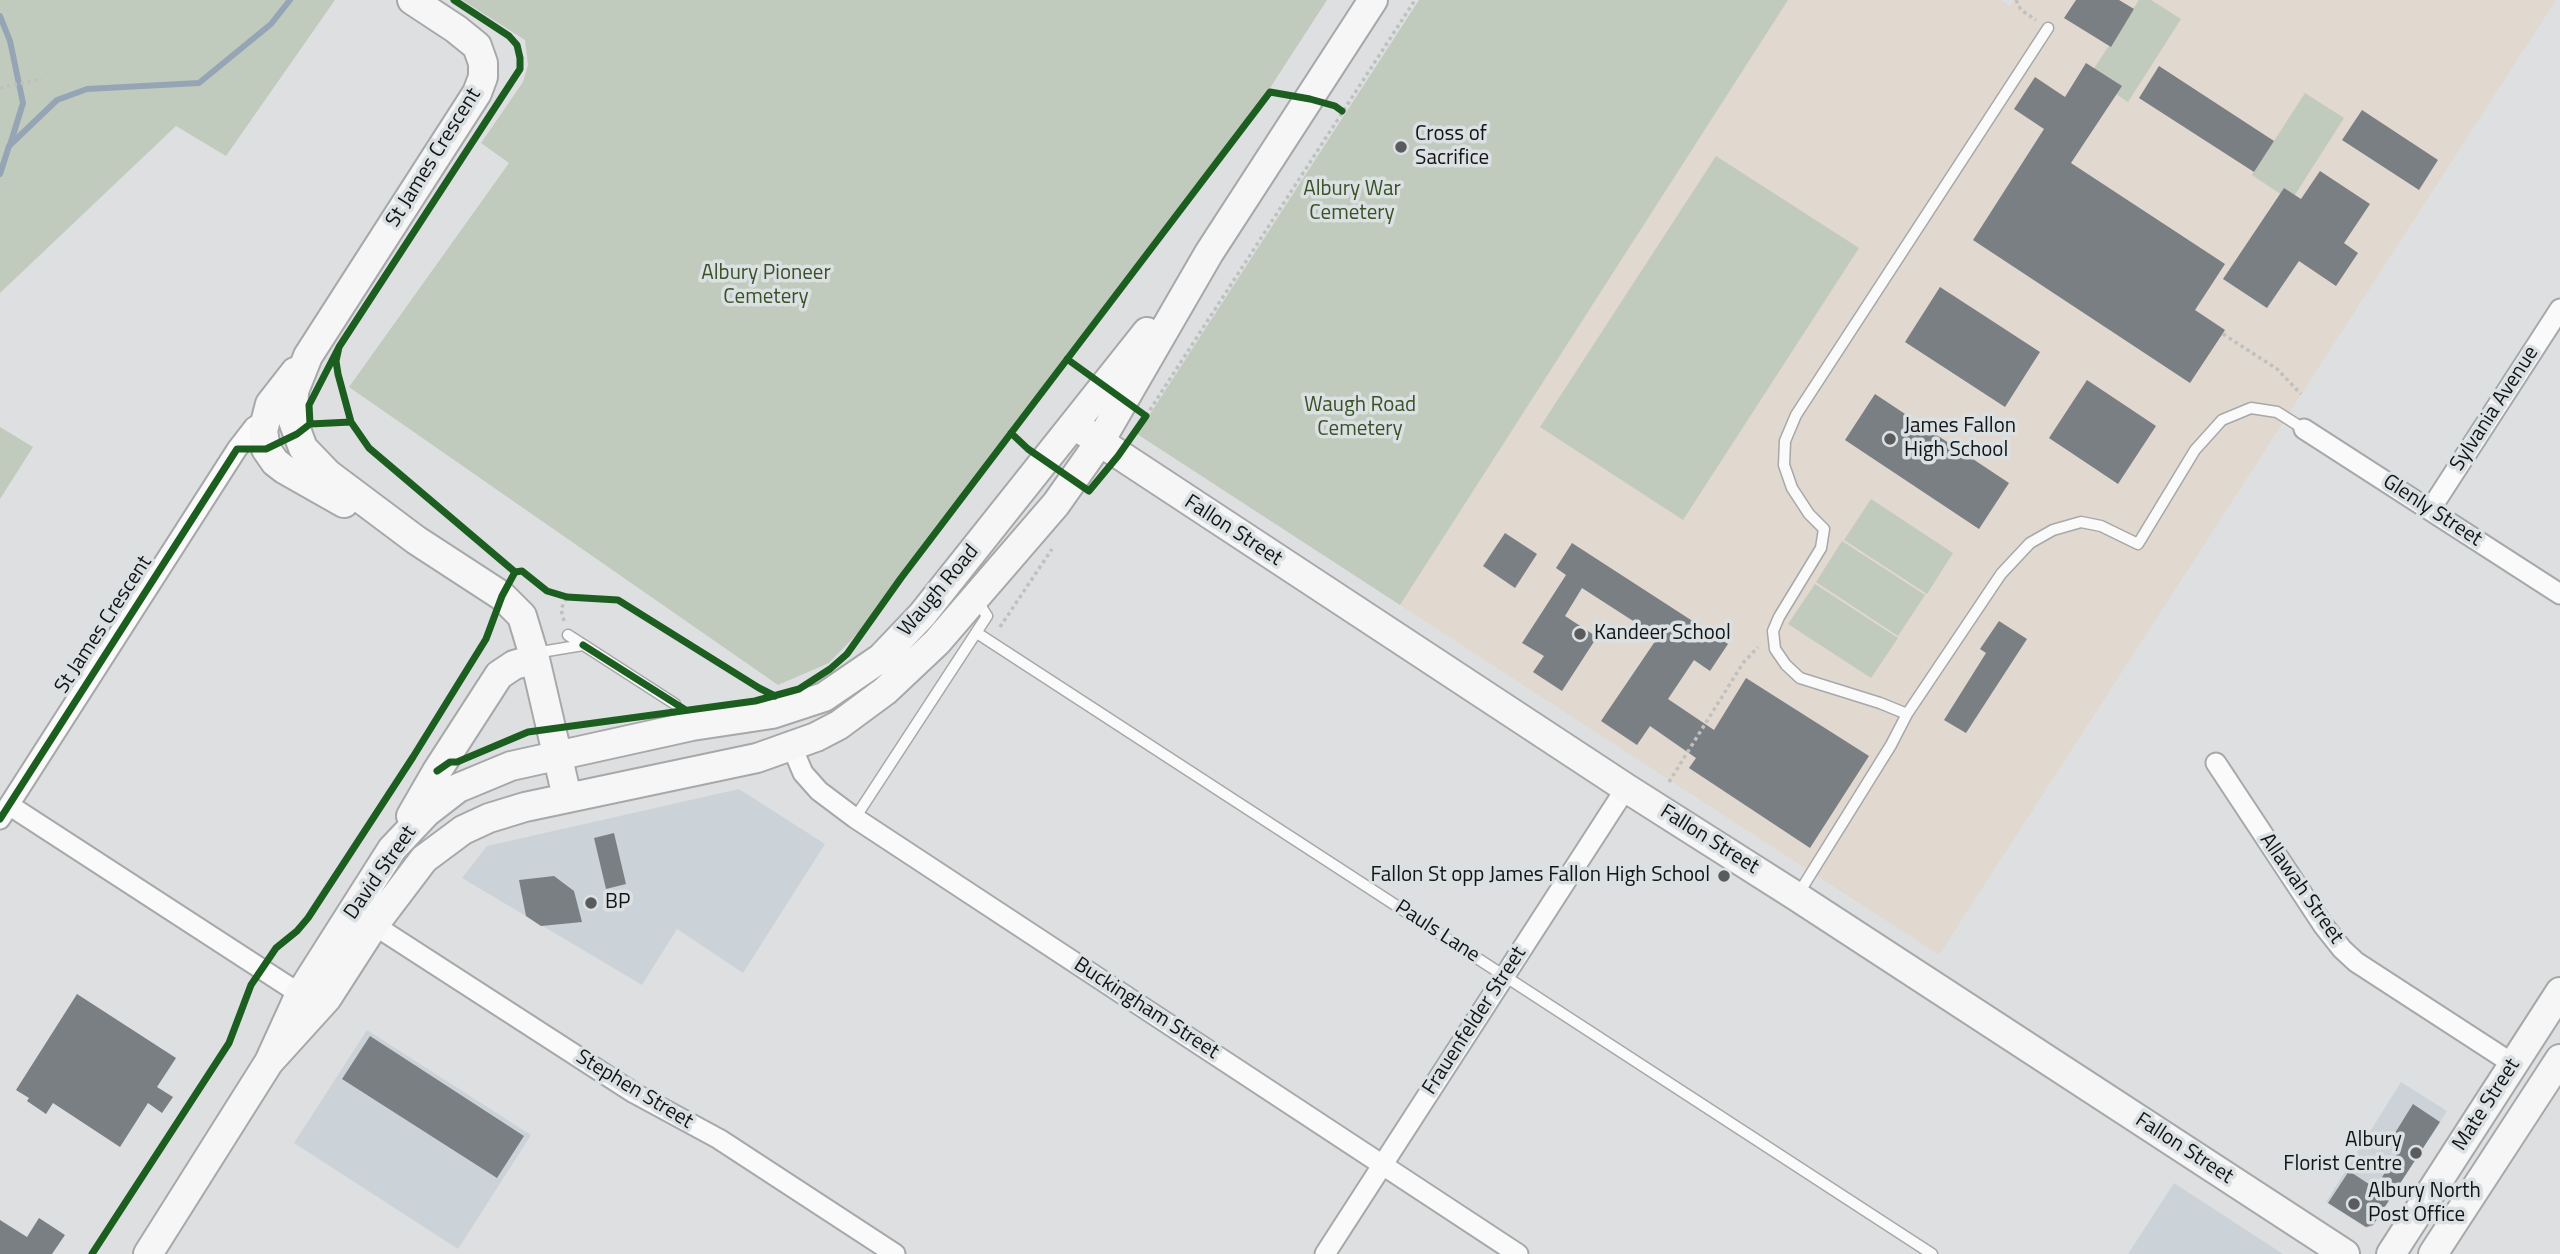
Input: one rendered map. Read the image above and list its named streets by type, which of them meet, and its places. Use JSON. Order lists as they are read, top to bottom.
{
  "streets": {
    "main road": [
      "St James Crescent",
      "Fallon Street",
      "Waugh Road",
      "David Street",
      "Mate Street"
    ],
    "street": [
      "Sylvania Avenue",
      "Glenly Street",
      "Allawah Street",
      "Buckingham Street",
      "Frauenfelder Street",
      "Stephen Street"
    ],
    "lane": ["Pauls Lane"]
  },
  "crossings": [
    ["St James Crescent", "David Street"],
    ["Sylvania Avenue", "Glenly Street"],
    ["Fallon Street", "Waugh Road"],
    ["Fallon Street", "Frauenfelder Street"],
    ["Waugh Road", "David Street"],
    ["Waugh Road", "Pauls Lane"],
    ["Waugh Road", "Buckingham Street"],
    ["David Street", "Stephen Street"],
    ["Allawah Street", "Mate Street"],
    ["Pauls Lane", "Frauenfelder Street"],
    ["Buckingham Street", "Frauenfelder Street"]
  ],
  "parks": ["Albury War Cemetery", "Albury Pioneer Cemetery", "Waugh Road Cemetery"],
  "places": [
    "Cross of Sacrifice",
    "James Fallon High School",
    "Kandeer School",
    "Fallon St opp James Fallon High School",
    "BP",
    "Albury Florist Centre",
    "Albury North Post Office"
  ]
}
